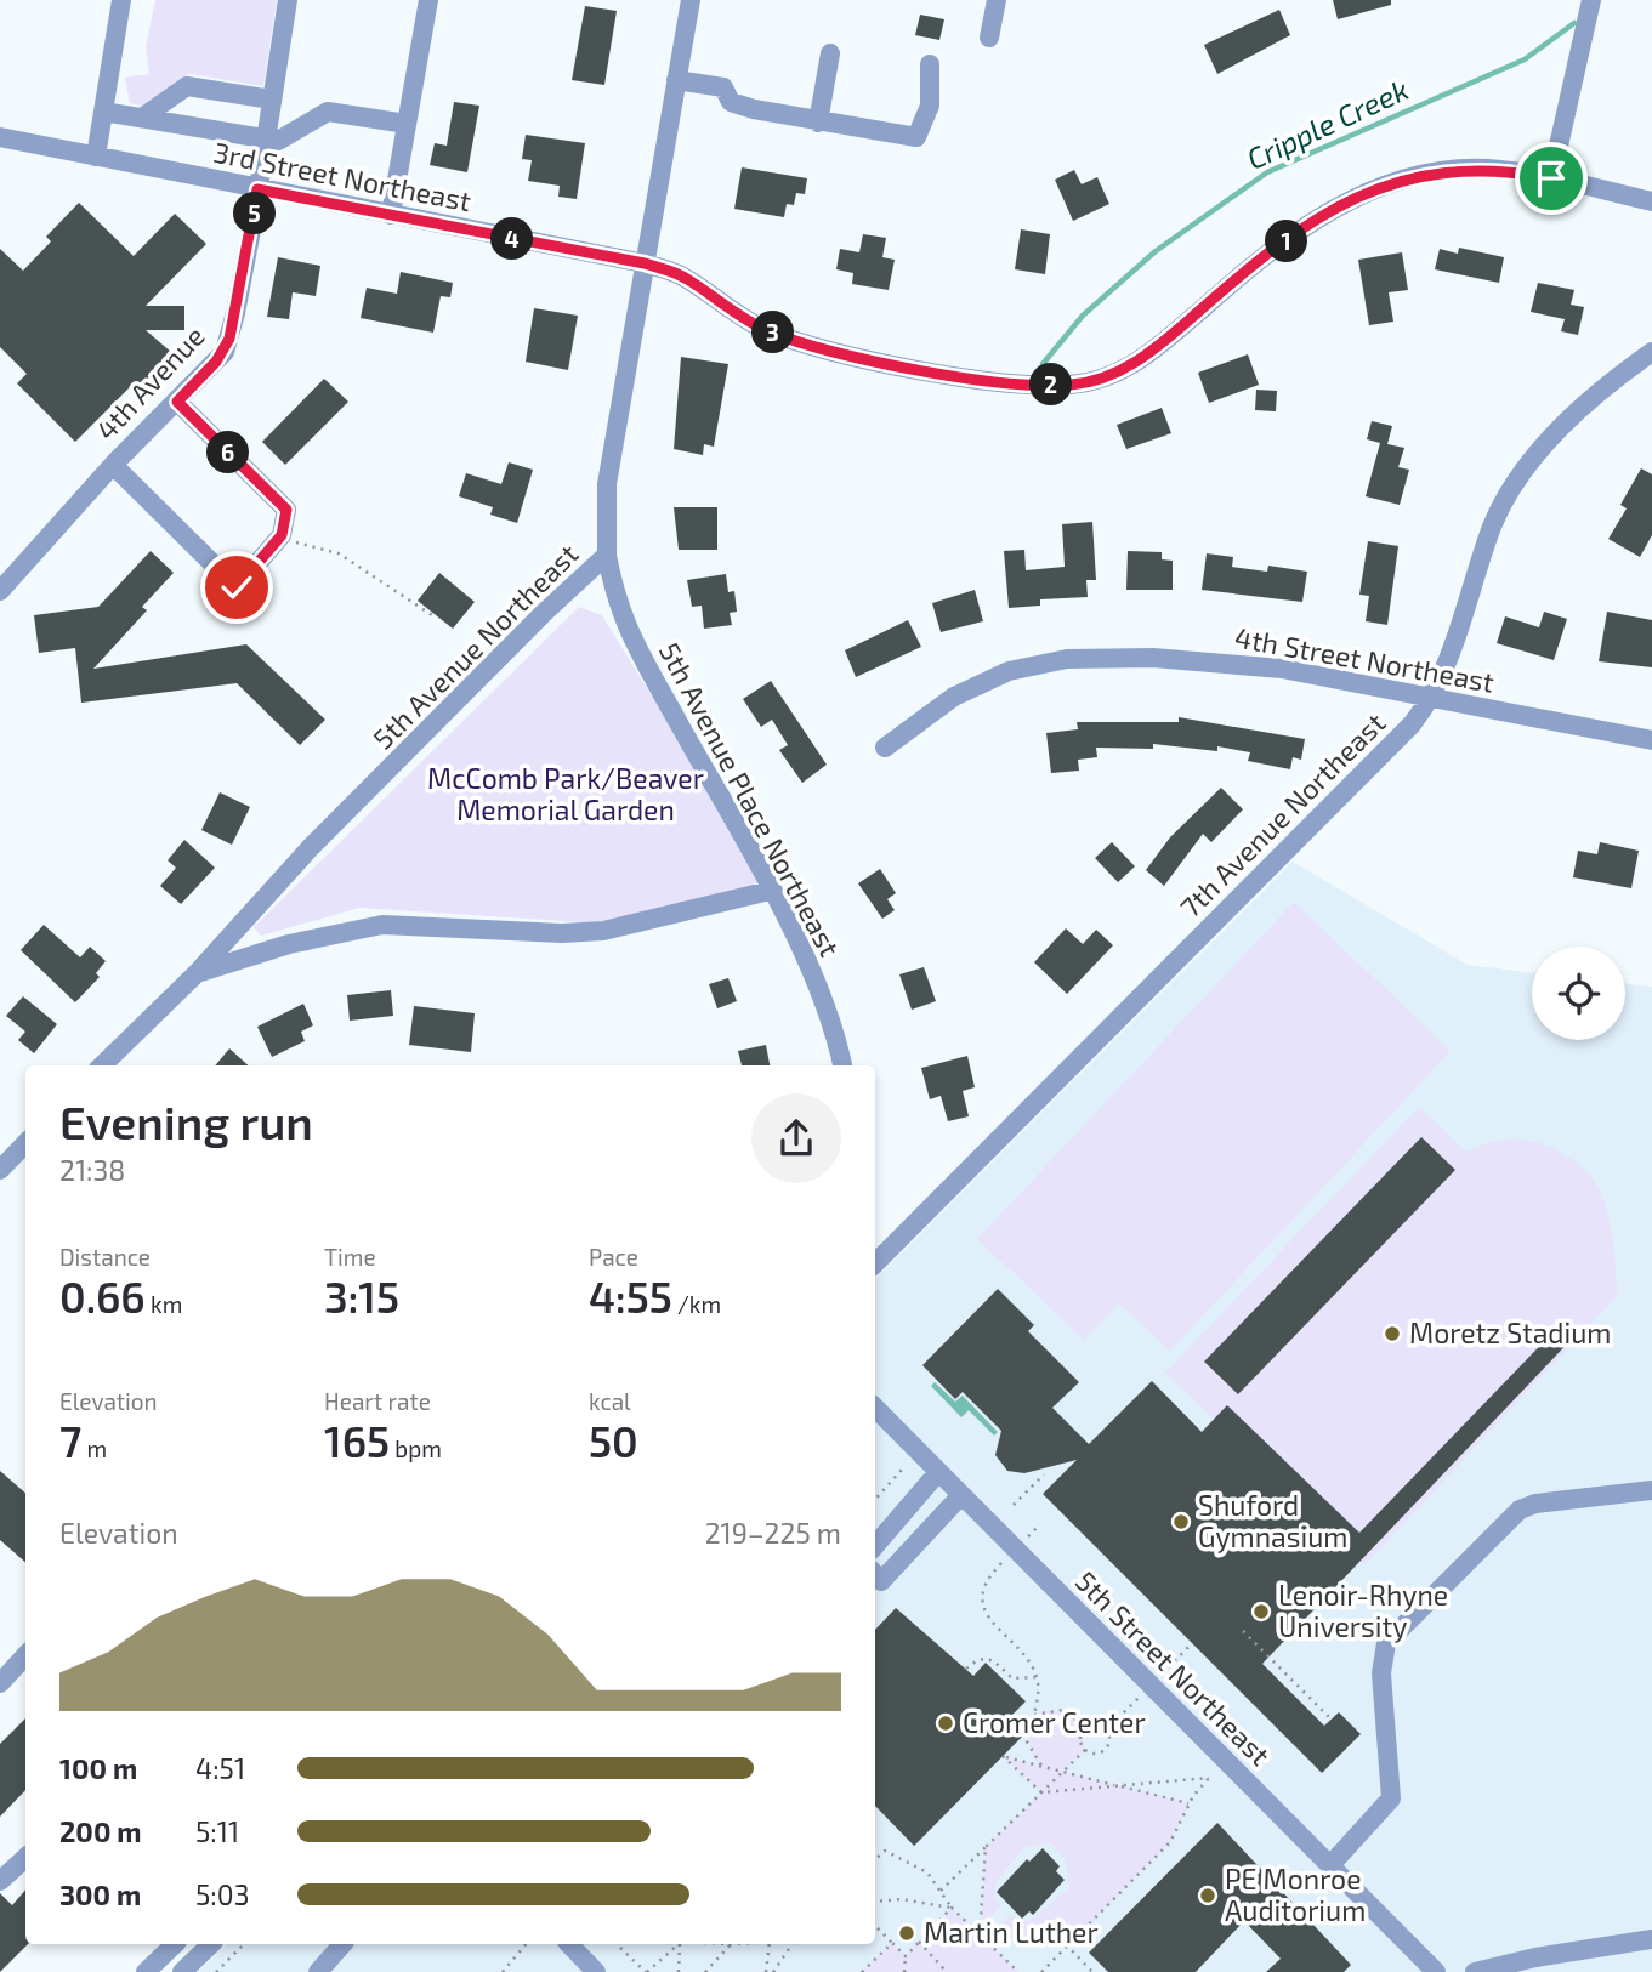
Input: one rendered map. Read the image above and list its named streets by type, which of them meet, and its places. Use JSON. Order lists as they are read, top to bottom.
{
  "streets": {
    "street": [
      "3rd Street Northeast",
      "4th Avenue",
      "5th Avenue Northeast",
      "4th Street Northeast",
      "5th Avenue Place Northeast",
      "7th Avenue Northeast",
      "5th Street Northeast"
    ]
  },
  "crossings": [
    ["3rd Street Northeast", "4th Avenue"],
    ["3rd Street Northeast", "5th Avenue Northeast"],
    ["5th Avenue Northeast", "5th Avenue Place Northeast"],
    ["4th Street Northeast", "7th Avenue Northeast"]
  ],
  "water": ["Cripple Creek"],
  "parks": ["McComb Park/Beaver Memorial Garden"],
  "places": [
    "Moretz Stadium",
    "Shuford Gymnasium",
    "Lenoir-Rhyne University",
    "Cromer Center",
    "PE Monroe Auditorium",
    "Martin Luther"
  ],
  "page": {
    "pins": [
      "5",
      "4",
      "1",
      "3",
      "2",
      "6"
    ],
    "heading": ["Evening run", "21:38"],
    "stats": [
      ["Distance", "0.66 km"],
      ["Time", "3:15"],
      ["Pace", "4:55 /km"],
      ["Elevation", "7 m"],
      ["Heart rate", "165 bpm"],
      ["kcal", "50"]
    ],
    "chart": ["Elevation", "219–225 m"],
    "list": [
      {
        "name": "100 m",
        "note": "4:51"
      },
      {
        "name": "200 m",
        "note": "5:11"
      },
      {
        "name": "300 m",
        "note": "5:03"
      }
    ]
  }
}
